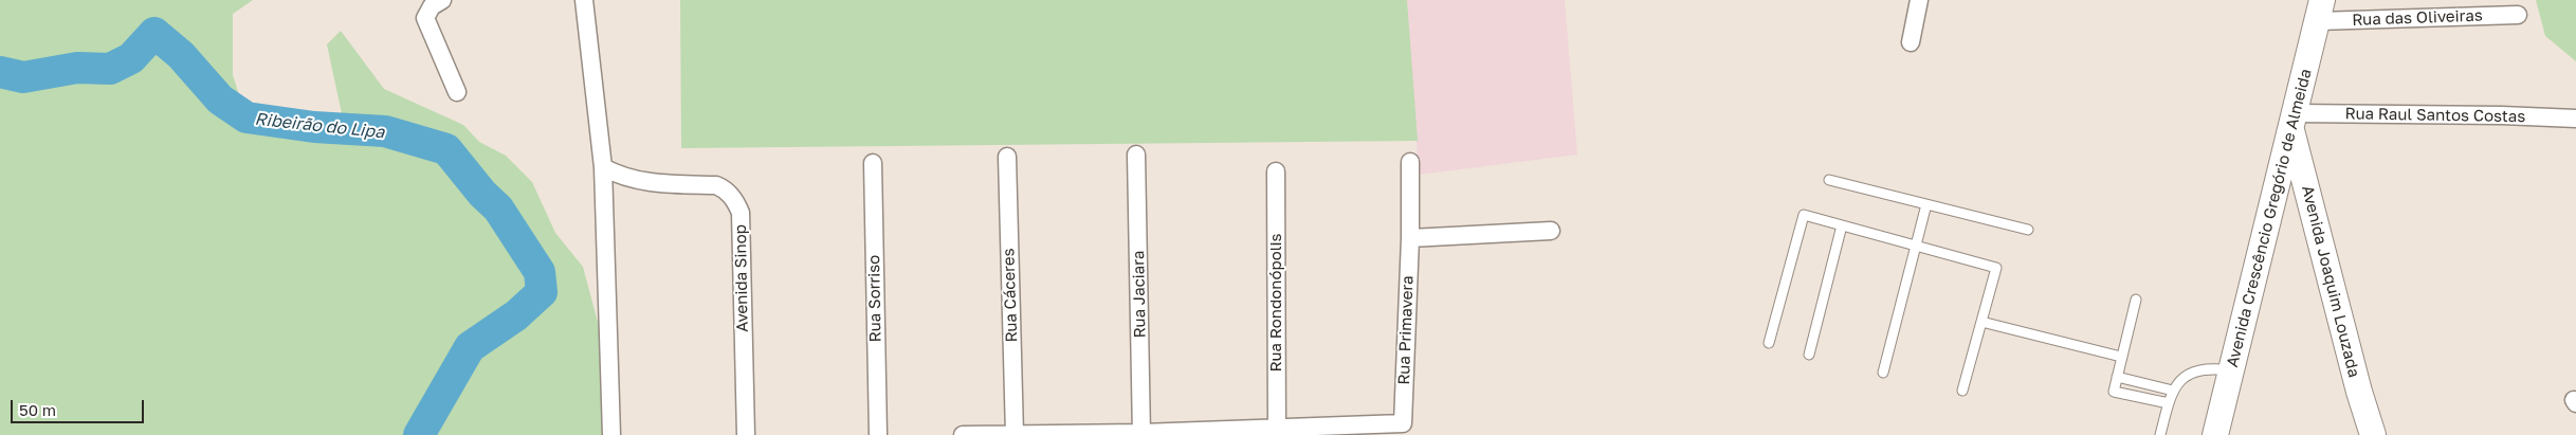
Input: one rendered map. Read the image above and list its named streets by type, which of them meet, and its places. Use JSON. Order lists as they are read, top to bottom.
{
  "streets": {
    "main road": ["Avenida Crescêncio Gregório de Almeida", "Avenida Joaquim Louzada"],
    "street": [
      "Rua das Oliveiras",
      "Rua Raul Santos Costas",
      "Avenida Sinop",
      "Rua Jaciara",
      "Rua Cáceres",
      "Rua Sorriso",
      "Rua Rondonópolis",
      "Rua Primavera"
    ]
  },
  "crossings": [
    ["Rua das Oliveiras", "Avenida Crescêncio Gregório de Almeida"],
    ["Rua Raul Santos Costas", "Avenida Crescêncio Gregório de Almeida"],
    ["Rua Raul Santos Costas", "Avenida Joaquim Louzada"],
    ["Avenida Crescêncio Gregório de Almeida", "Avenida Joaquim Louzada"],
    ["Rua Rondonópolis", "Rua Primavera"]
  ],
  "water": ["Ribeirão do Lipa"],
  "scale_bar": "50 m"
}
